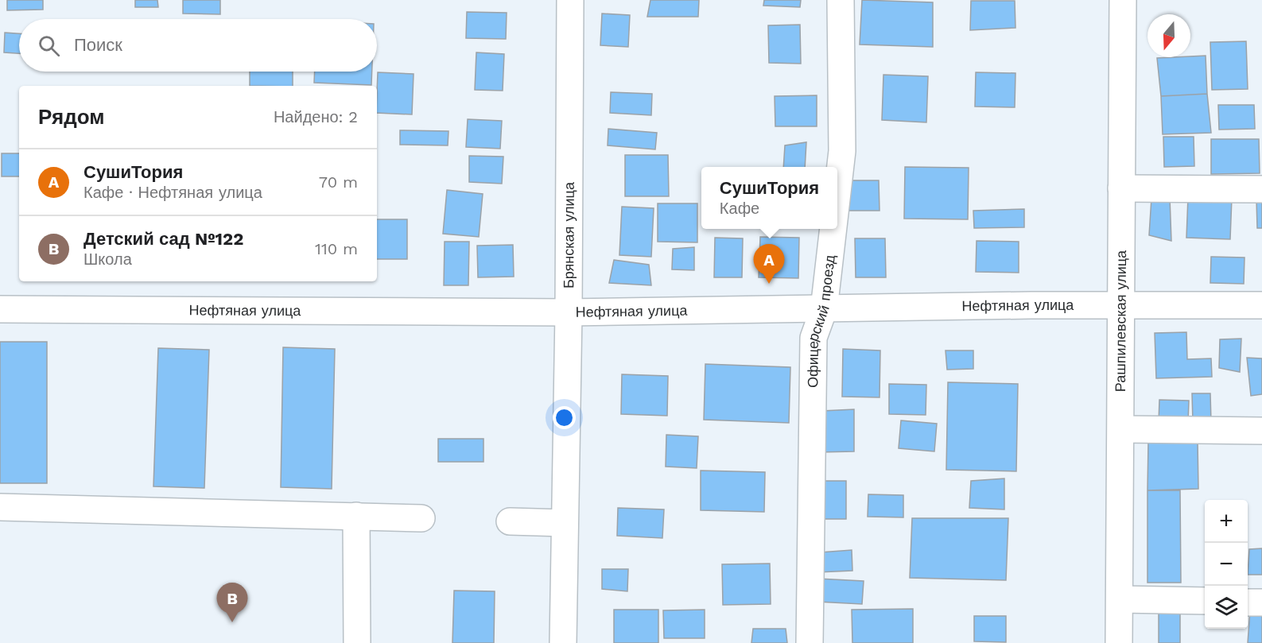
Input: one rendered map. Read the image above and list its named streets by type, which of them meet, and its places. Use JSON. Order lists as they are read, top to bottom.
{
  "streets": {
    "street": [
      "Брянская улица",
      "Нефтяная улица",
      "Офицерский проезд",
      "Рашпилевская улица"
    ]
  },
  "crossings": [
    ["Брянская улица", "Нефтяная улица"],
    ["Нефтяная улица", "Офицерский проезд"],
    ["Нефтяная улица", "Рашпилевская улица"]
  ],
  "north": "bottom",
  "page": {
    "search": "Поиск",
    "heading": ["Рядом", "Найдено: 2"],
    "list": [
      {
        "mark": "A",
        "name": "СушиТория",
        "note": "Кафе · Нефтяная улица",
        "value": "70 m"
      },
      {
        "mark": "B",
        "name": "Детский сад №122",
        "note": "Школа",
        "value": "110 m"
      }
    ],
    "popup": ["СушиТория", "Кафе"],
    "pins": ["A", "B"],
    "map_buttons": ["+", "−"]
  }
}
